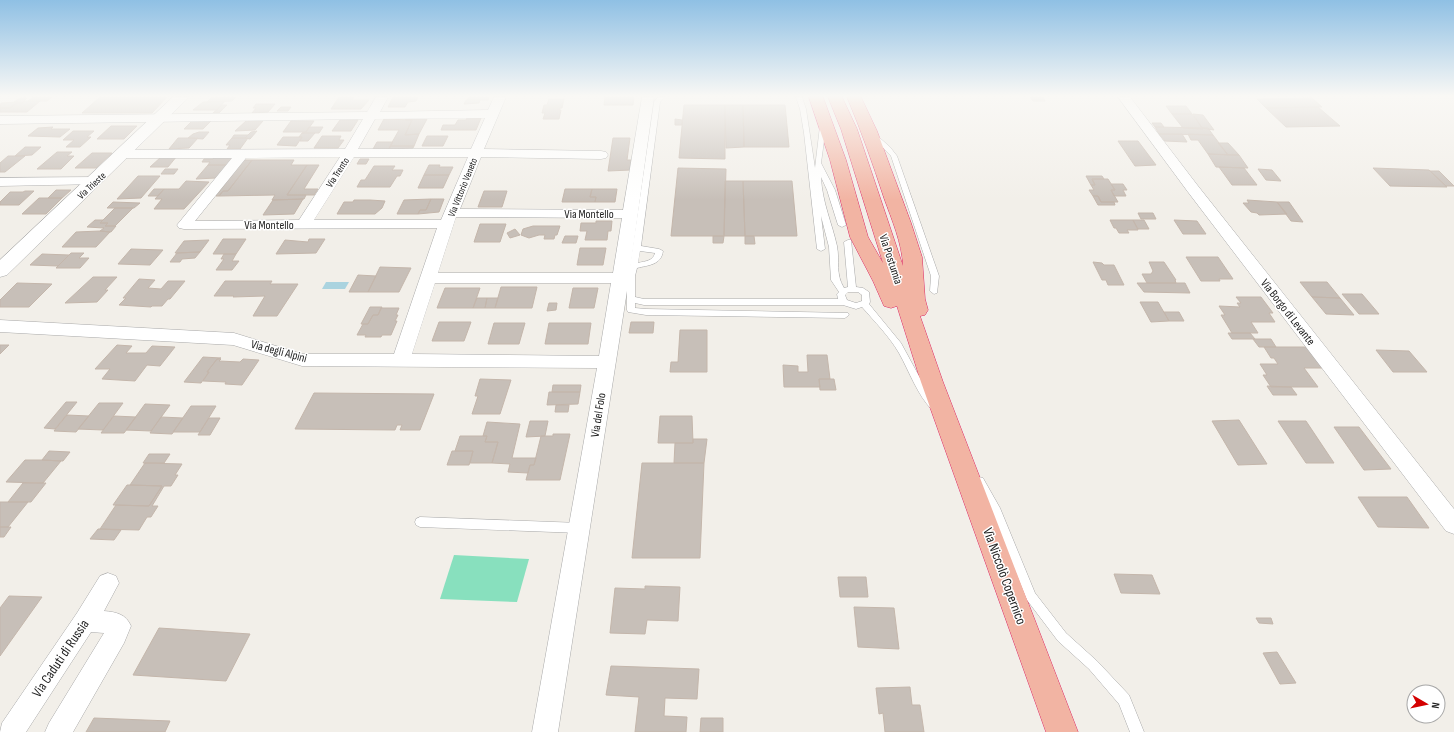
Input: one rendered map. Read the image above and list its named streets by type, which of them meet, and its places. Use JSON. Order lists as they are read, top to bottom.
{
  "streets": {
    "highway": ["Via Postumia", "Via Niccolò Copernico"],
    "street": [
      "Via Trento",
      "Via Trieste",
      "Via Vittorio Veneto",
      "Via Montello",
      "Via Borgo di Levante",
      "Via degli Alpini",
      "Via del Folo",
      "Via Caduti di Russia"
    ]
  },
  "crossings": [
    ["Via Trento", "Via Montello"],
    ["Via Vittorio Veneto", "Via Montello"],
    ["Via Vittorio Veneto", "Via degli Alpini"],
    ["Via Montello", "Via del Folo"],
    ["Via Postumia", "Via Niccolò Copernico"],
    ["Via degli Alpini", "Via del Folo"]
  ],
  "north": "right"
}
